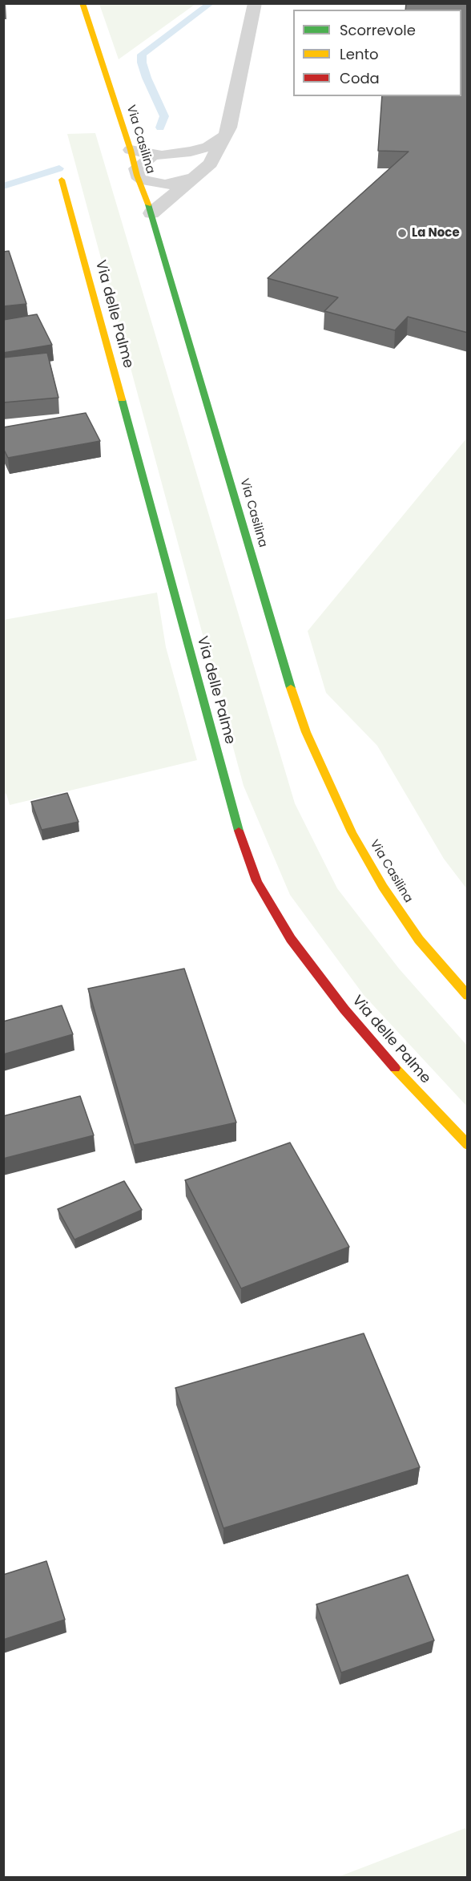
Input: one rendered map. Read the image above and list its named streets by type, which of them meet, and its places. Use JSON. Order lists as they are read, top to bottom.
{
  "streets": {
    "main road": ["Via Casilina", "Via delle Palme"]
  },
  "places": ["La Noce"],
  "legend": ["Scorrevole", "Lento", "Coda"]
}
